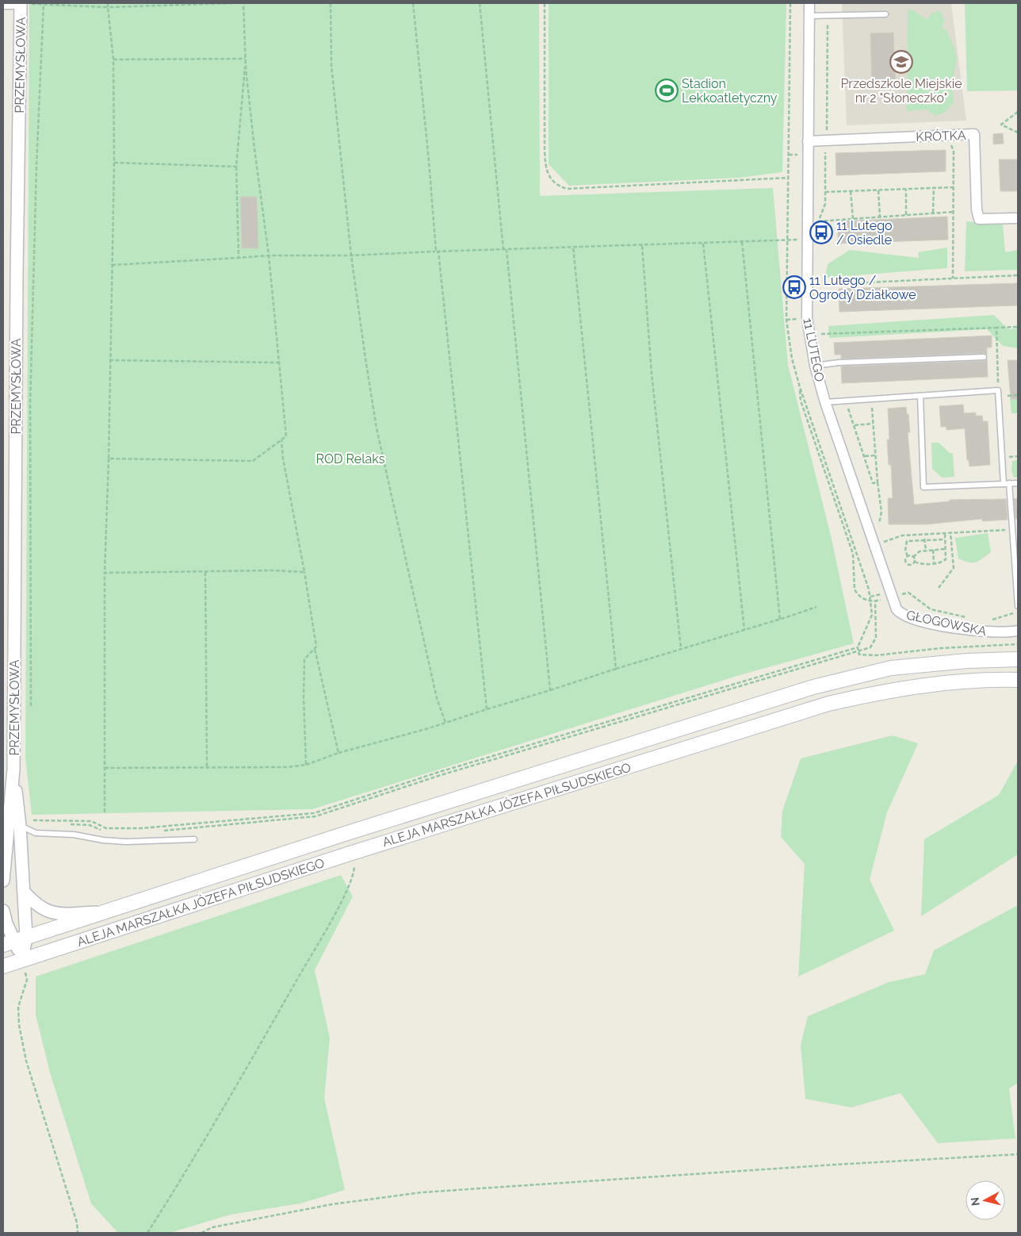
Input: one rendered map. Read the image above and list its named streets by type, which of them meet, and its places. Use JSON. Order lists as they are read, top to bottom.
{
  "streets": {
    "main road": ["ALEJA MARSZAŁKA JÓZEFA PIŁSUDSKIEGO"],
    "street": [
      "PRZEMYSŁOWA",
      "KRÓTKA",
      "11 LUTEGO",
      "GŁOGOWSKA"
    ]
  },
  "crossings": [
    ["PRZEMYSŁOWA", "ALEJA MARSZAŁKA JÓZEFA PIŁSUDSKIEGO"],
    ["KRÓTKA", "11 LUTEGO"],
    ["11 LUTEGO", "GŁOGOWSKA"]
  ],
  "parks": ["ROD Relaks"],
  "places": {
    "school or university": ["Przedszkole Miejskie nr 2 \"Słoneczko\""],
    "sports": ["Stadion Lekkoatletyczny"],
    "bus stop": ["11 Lutego / Osiedle", "11 Lutego / Ogrody Działkowe"]
  },
  "north": "left"
}
